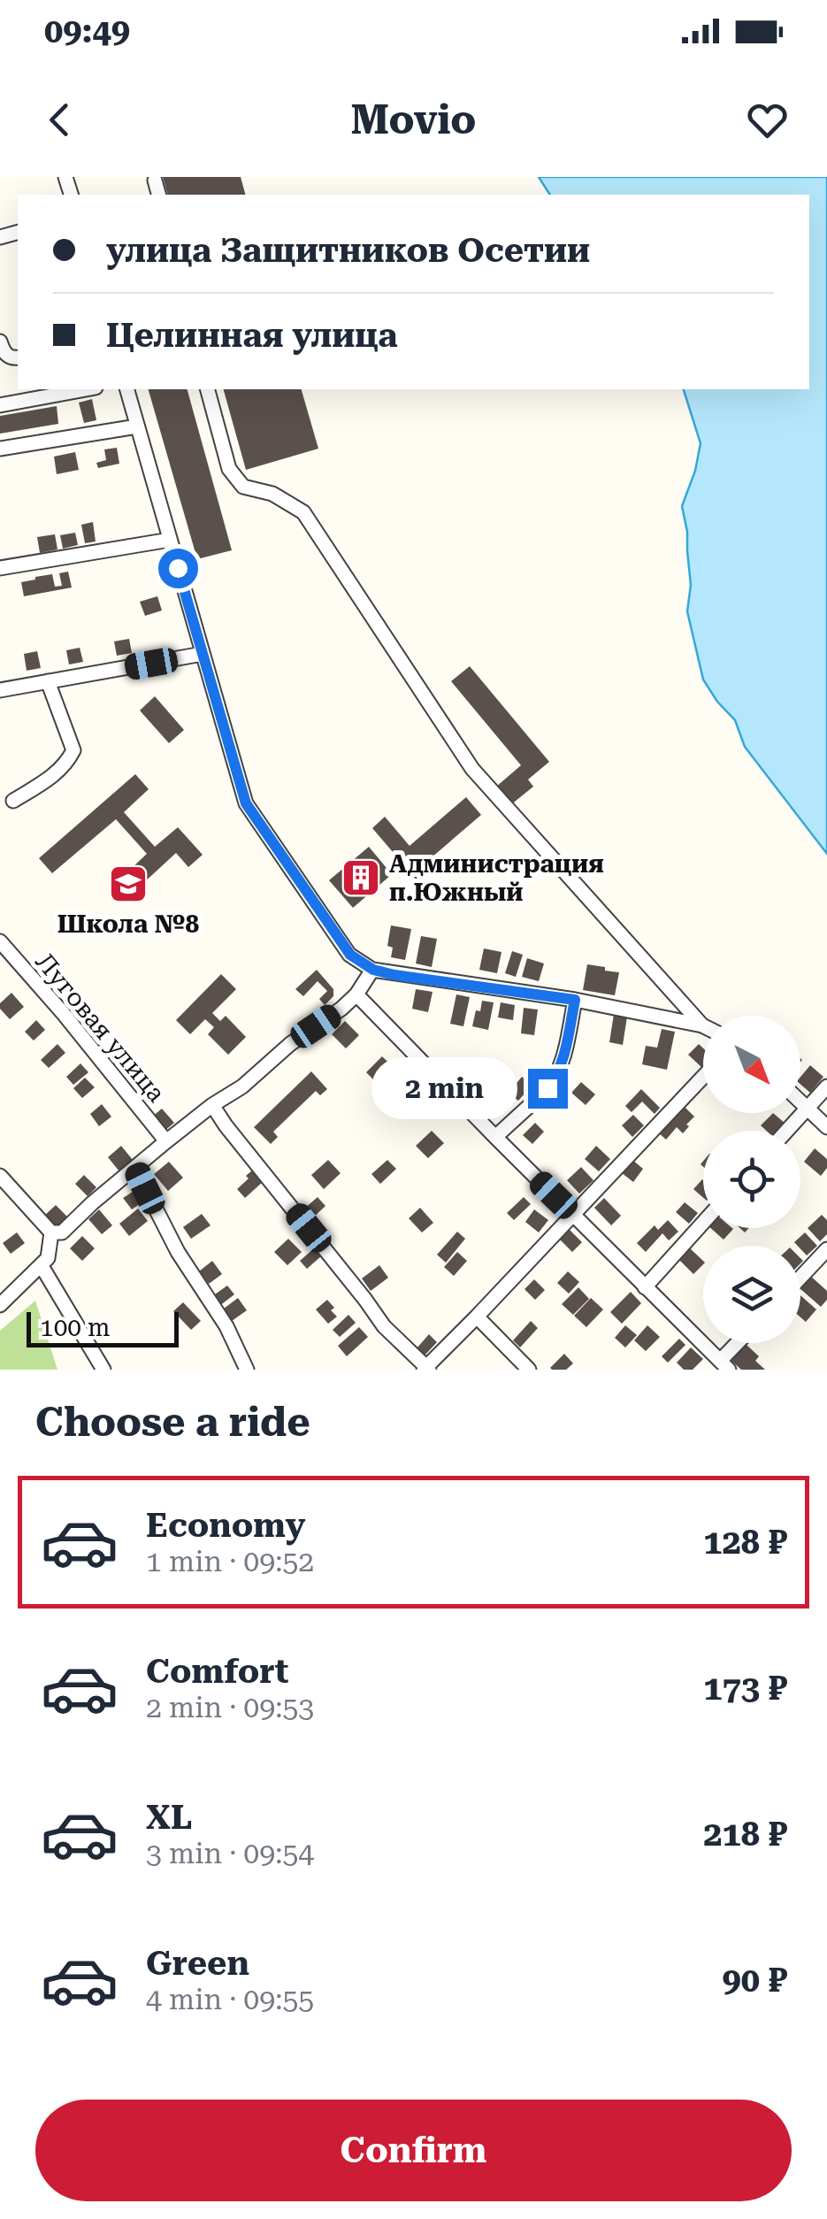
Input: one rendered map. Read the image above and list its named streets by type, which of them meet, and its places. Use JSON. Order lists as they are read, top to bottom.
{
  "streets": {
    "street": ["Луговая улица"]
  },
  "places": {
    "building": ["Администрация п.Южный"],
    "school or university": ["Школа №8"]
  },
  "scale_bar": "100 m",
  "north": "bottom right",
  "page": {
    "status": "09:49",
    "header": "Movio",
    "banner": ["улица Защитников Осетии", "Целинная улица"],
    "bubble": "2 min",
    "scale": "100 m",
    "heading": "Choose a ride",
    "list": [
      {
        "name": "Economy",
        "note": "1 min · 09:52",
        "value": "128 ₽"
      },
      {
        "name": "Comfort",
        "note": "2 min · 09:53",
        "value": "173 ₽"
      },
      {
        "name": "XL",
        "note": "3 min · 09:54",
        "value": "218 ₽"
      },
      {
        "name": "Green",
        "note": "4 min · 09:55",
        "value": "90 ₽"
      }
    ],
    "buttons": "Confirm"
  }
}
